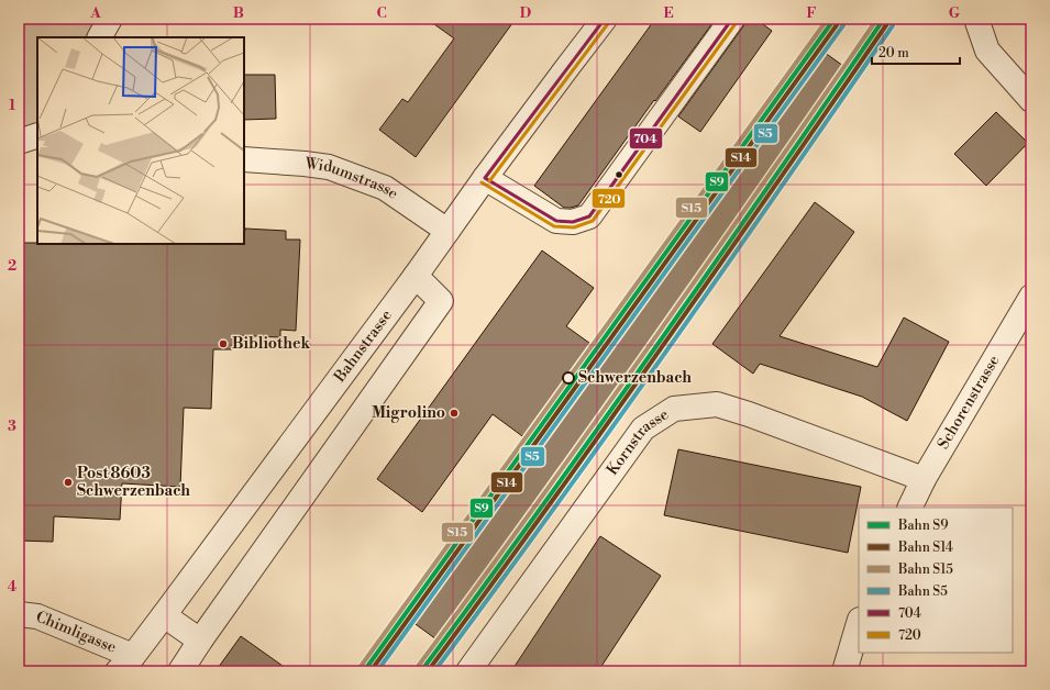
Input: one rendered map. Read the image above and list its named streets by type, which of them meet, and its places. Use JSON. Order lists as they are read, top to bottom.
{
  "streets": {
    "street": [
      "Widumstrasse",
      "Bahnstrasse",
      "Schorenstrasse",
      "Kornstrasse",
      "Chimligasse"
    ]
  },
  "crossings": [
    ["Widumstrasse", "Bahnstrasse"],
    ["Bahnstrasse", "Chimligasse"],
    ["Schorenstrasse", "Kornstrasse"]
  ],
  "places": [
    "Bibliothek",
    "Schwerzenbach",
    "Migrolino",
    "Post 8603 Schwerzenbach"
  ],
  "lines": [
    "rail line S9",
    "rail line S15",
    "transit line 704",
    "rail line S14",
    "transit line 720",
    "rail line S5"
  ],
  "legend": [
    "Bahn S9",
    "Bahn S14",
    "Bahn S15",
    "Bahn S5",
    "704",
    "720"
  ],
  "scale_bar": "20 m",
  "grid": {
    "columns": [
      "A",
      "B",
      "C",
      "D",
      "E",
      "F",
      "G"
    ],
    "rows": [
      "1",
      "2",
      "3",
      "4"
    ]
  }
}
